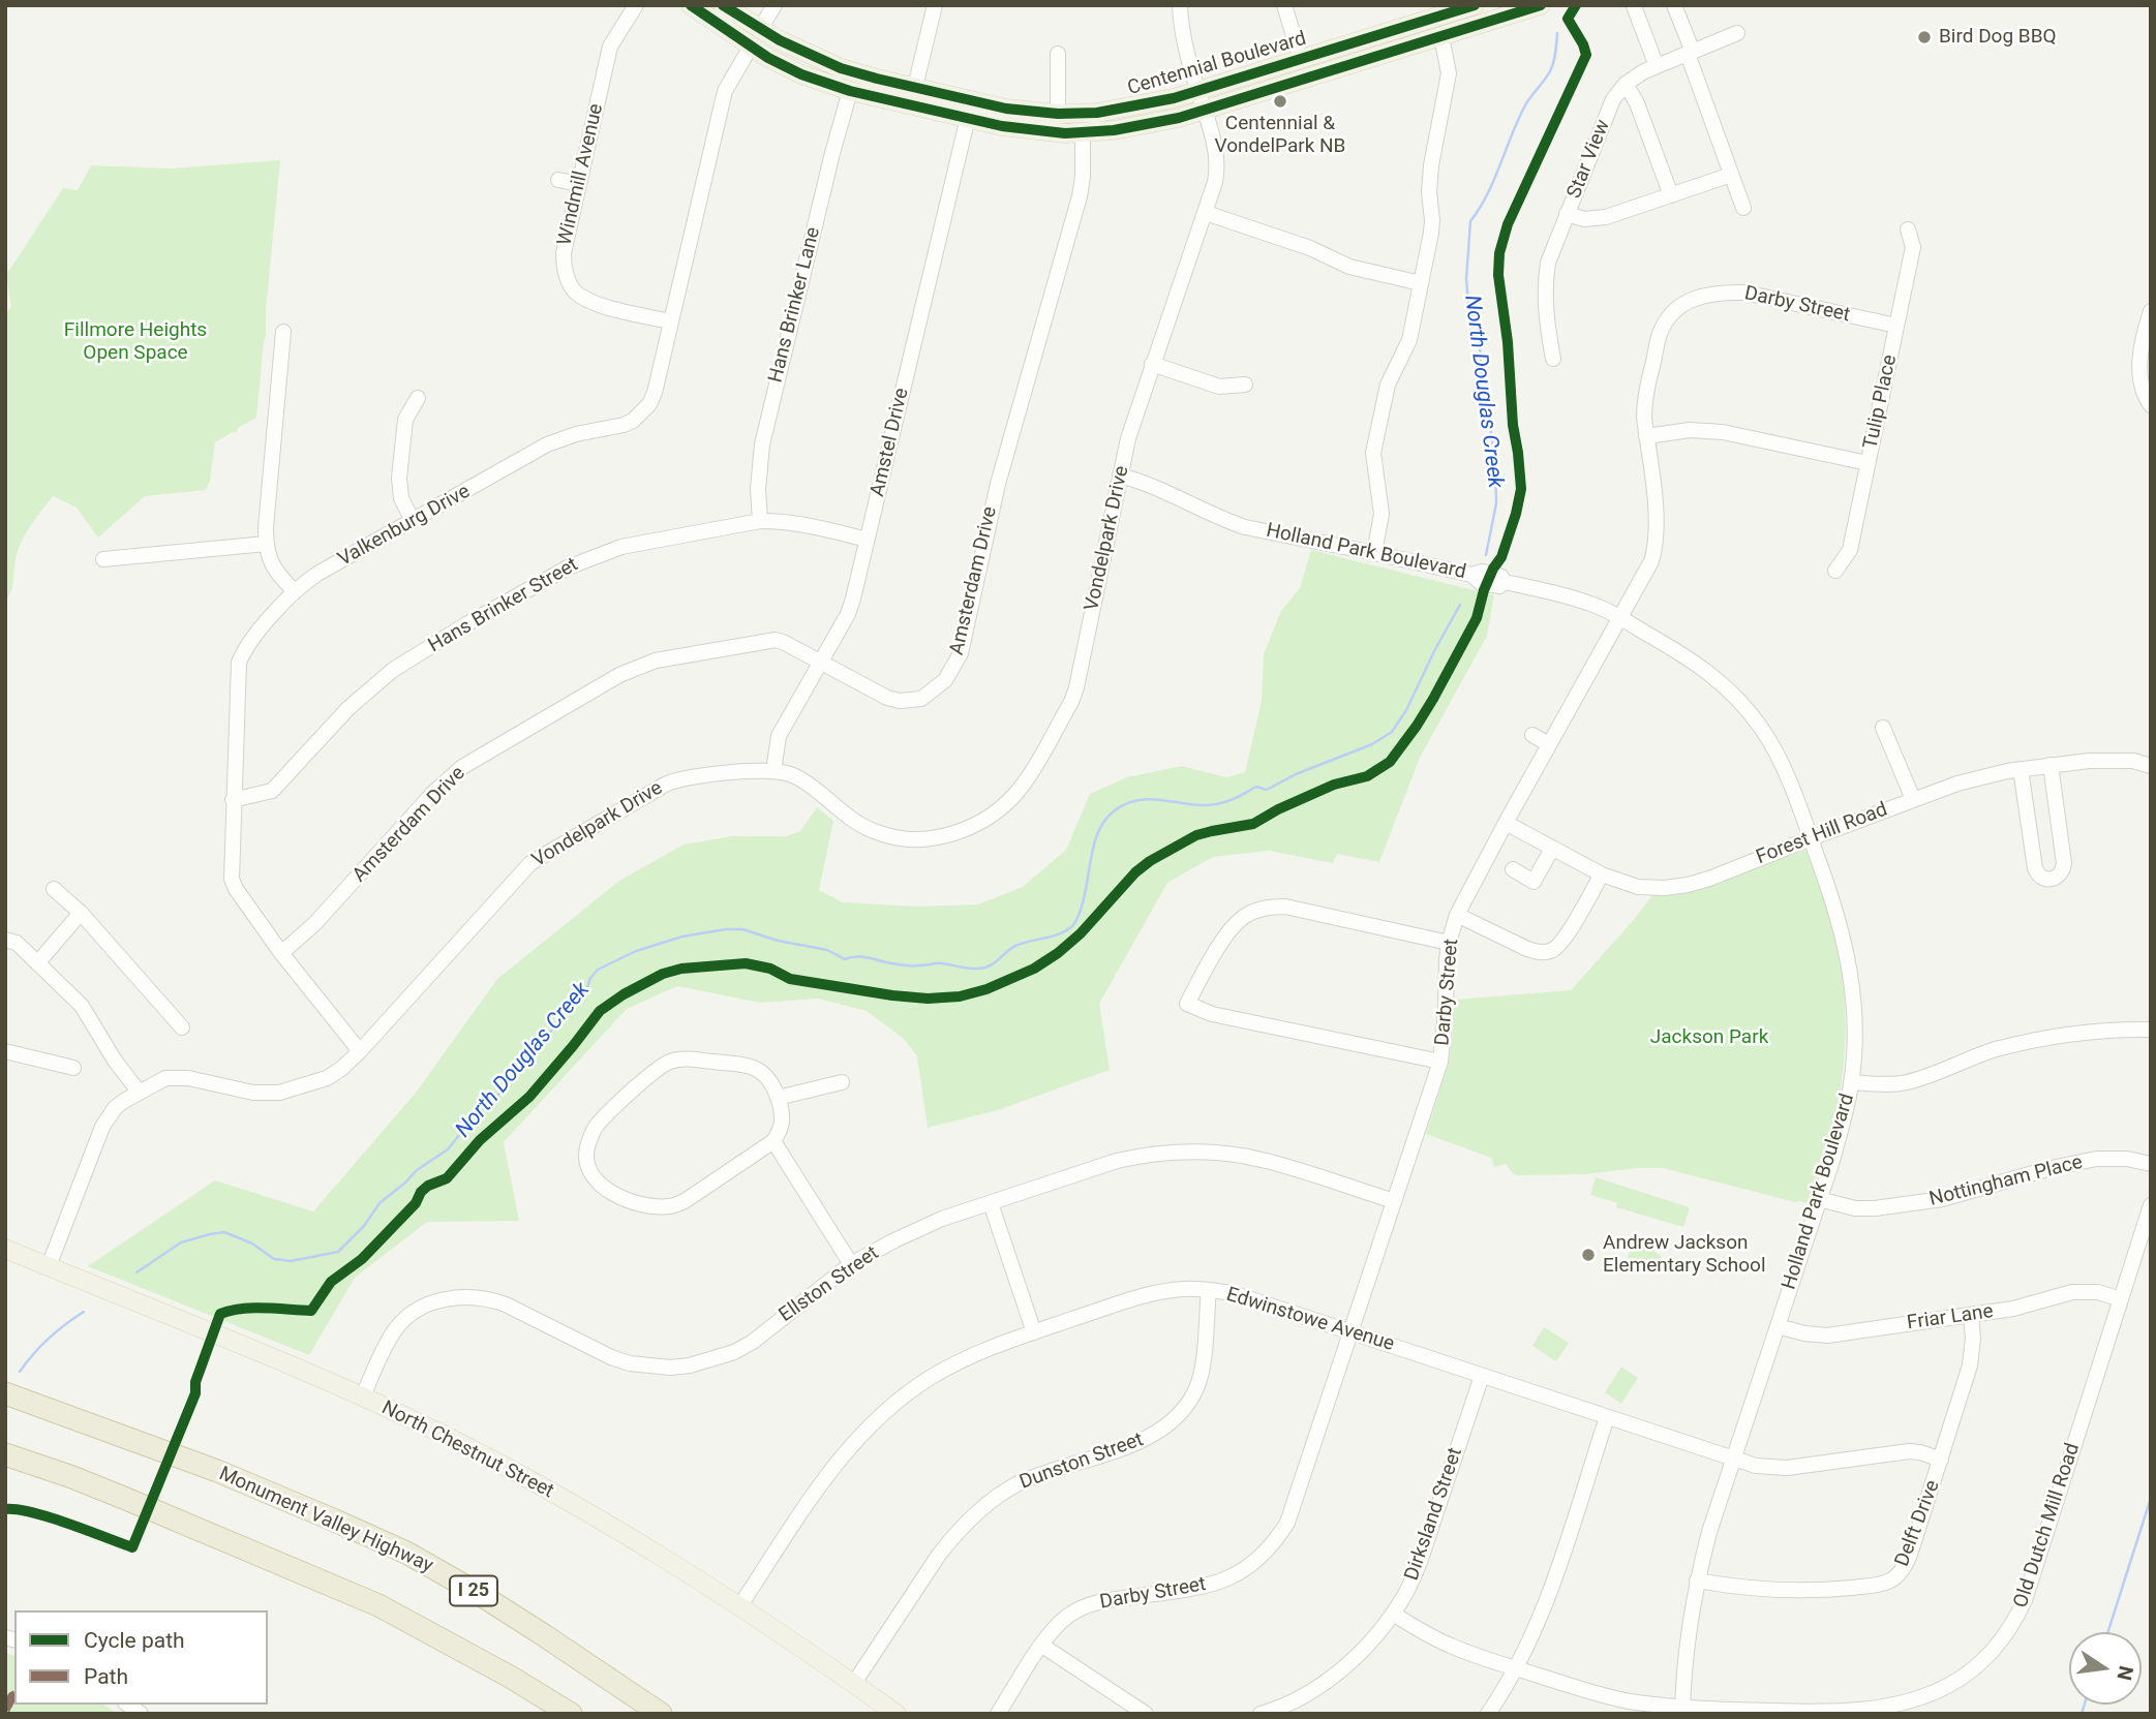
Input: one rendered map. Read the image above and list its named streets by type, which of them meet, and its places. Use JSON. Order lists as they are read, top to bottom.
{
  "streets": {
    "highway": ["Monument Valley Highway", "I 25"],
    "main road": ["Centennial Boulevard", "North Chestnut Street"],
    "street": [
      "Star View",
      "Windmill Avenue",
      "Hans Brinker Lane",
      "Darby Street",
      "Tulip Place",
      "Amstel Drive",
      "Valkenburg Drive",
      "Vondelpark Drive",
      "Holland Park Boulevard",
      "Amsterdam Drive",
      "Hans Brinker Street",
      "Forest Hill Road",
      "Nottingham Place",
      "Ellston Street",
      "Friar Lane",
      "Edwinstowe Avenue",
      "Dunston Street",
      "Dirksland Street",
      "Delft Drive",
      "Old Dutch Mill Road"
    ]
  },
  "crossings": [
    ["Centennial Boulevard", "Hans Brinker Lane"],
    ["Centennial Boulevard", "Amstel Drive"],
    ["Centennial Boulevard", "Valkenburg Drive"],
    ["Centennial Boulevard", "Vondelpark Drive"],
    ["Centennial Boulevard", "Amsterdam Drive"],
    ["Windmill Avenue", "Valkenburg Drive"],
    ["Hans Brinker Lane", "Hans Brinker Street"],
    ["Darby Street", "Tulip Place"],
    ["Darby Street", "Holland Park Boulevard"],
    ["Darby Street", "Forest Hill Road"],
    ["Darby Street", "Ellston Street"],
    ["Darby Street", "Edwinstowe Avenue"],
    ["Amstel Drive", "Vondelpark Drive"],
    ["Amstel Drive", "Amsterdam Drive"],
    ["Amstel Drive", "Hans Brinker Street"],
    ["Valkenburg Drive", "Vondelpark Drive"],
    ["Valkenburg Drive", "Amsterdam Drive"],
    ["Valkenburg Drive", "Hans Brinker Street"],
    ["Vondelpark Drive", "Holland Park Boulevard"],
    ["Vondelpark Drive", "North Chestnut Street"],
    ["Holland Park Boulevard", "Forest Hill Road"],
    ["Holland Park Boulevard", "Nottingham Place"],
    ["Holland Park Boulevard", "Friar Lane"],
    ["Holland Park Boulevard", "Edwinstowe Avenue"],
    ["Holland Park Boulevard", "Delft Drive"],
    ["Holland Park Boulevard", "Old Dutch Mill Road"],
    ["Ellston Street", "North Chestnut Street"],
    ["Friar Lane", "Delft Drive"],
    ["Friar Lane", "Old Dutch Mill Road"],
    ["Edwinstowe Avenue", "North Chestnut Street"],
    ["Edwinstowe Avenue", "Dunston Street"],
    ["Edwinstowe Avenue", "Dirksland Street"],
    ["Edwinstowe Avenue", "Delft Drive"],
    ["North Chestnut Street", "Dunston Street"],
    ["Dirksland Street", "Old Dutch Mill Road"]
  ],
  "water": ["North Douglas Creek"],
  "parks": ["Fillmore Heights Open Space", "Jackson Park"],
  "places": ["Bird Dog BBQ", "Centennial & VondelPark NB", "Andrew Jackson Elementary School"],
  "legend": ["Cycle path", "Path"],
  "north": "right"
}
